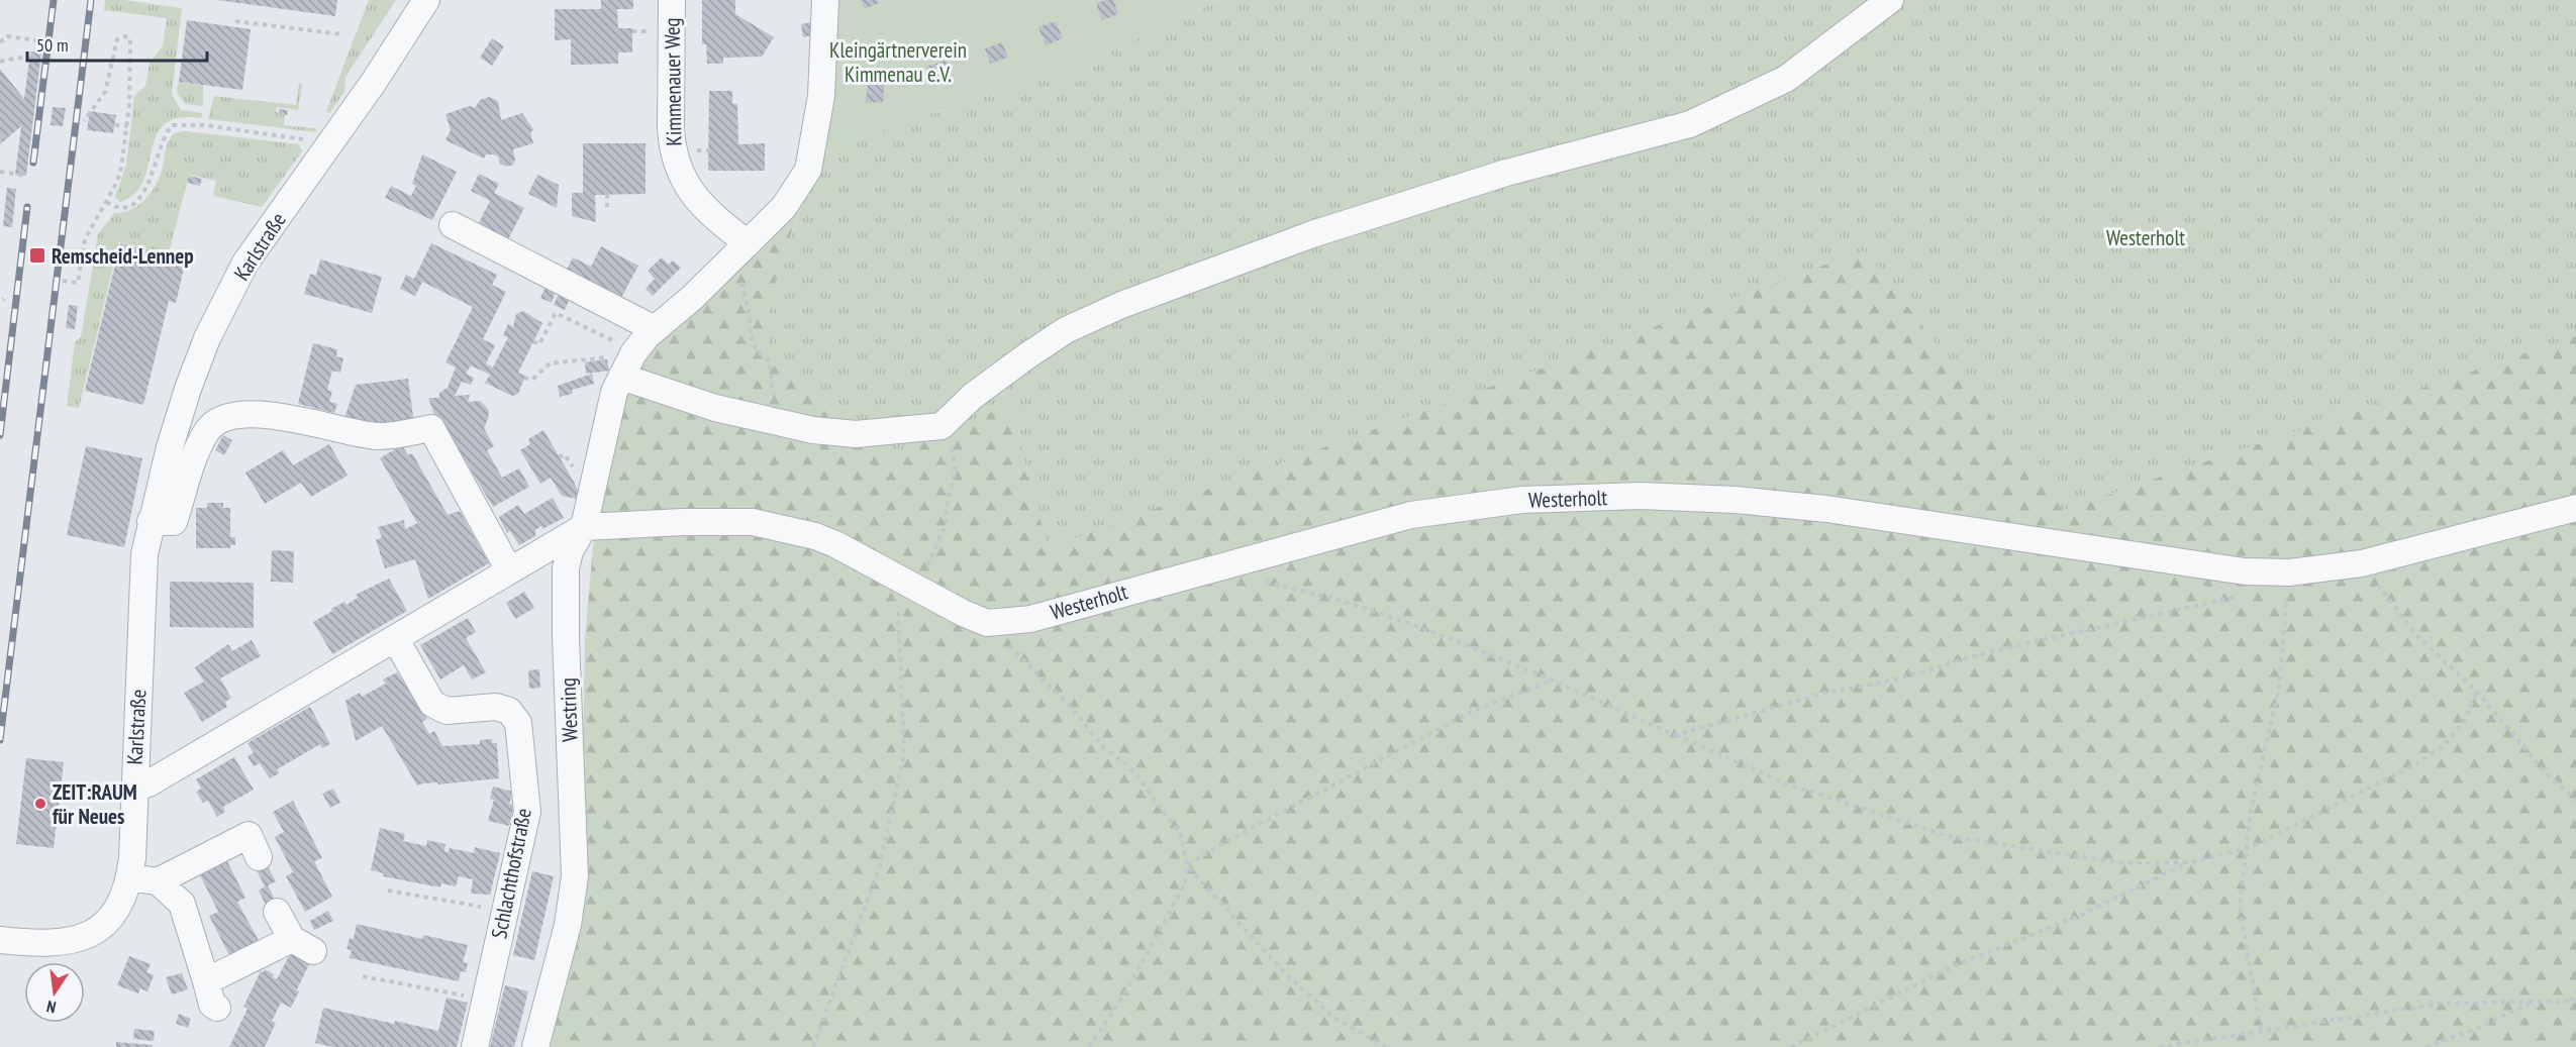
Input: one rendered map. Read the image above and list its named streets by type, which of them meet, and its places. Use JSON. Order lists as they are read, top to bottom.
{
  "streets": {
    "street": [
      "Kimmenauer Weg",
      "Karlstraße",
      "Westerholt",
      "Westring",
      "Schlachthofstraße"
    ]
  },
  "crossings": [
    ["Westerholt", "Westring"]
  ],
  "parks": ["Kleingärtnerverein Kimmenau e.V.", "Westerholt"],
  "places": {
    "transit": ["Remscheid-Lennep"],
    "other": ["ZEIT:RAUM für Neues"]
  },
  "scale_bar": "50 m",
  "north": "bottom"
}
